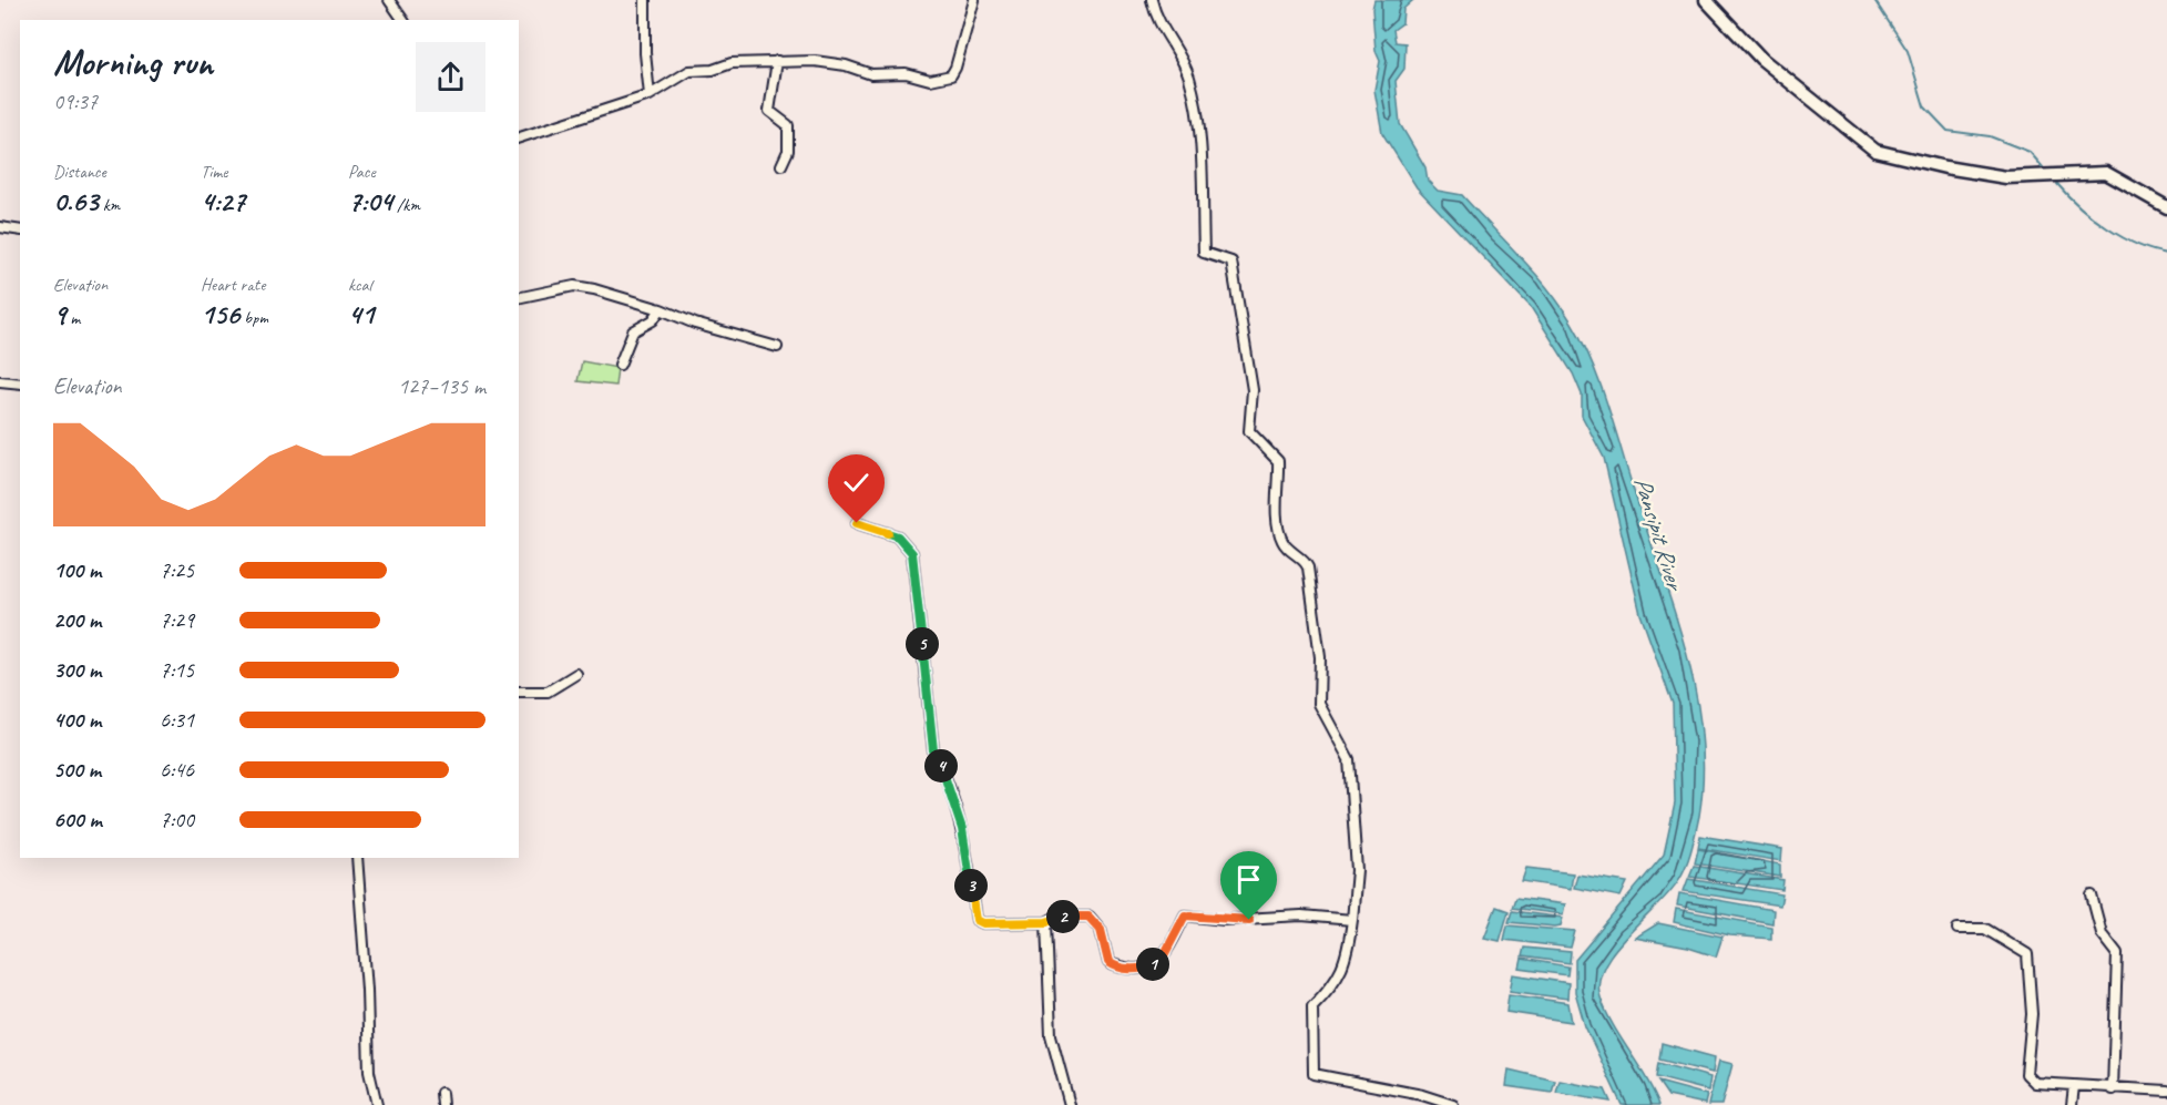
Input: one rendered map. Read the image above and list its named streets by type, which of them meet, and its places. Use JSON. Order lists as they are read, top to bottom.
{
  "water": ["Pansipit River"],
  "page": {
    "heading": ["Morning run", "09:37"],
    "stats": [
      ["Distance", "0.63 km"],
      ["Time", "4:27"],
      ["Pace", "7:04 /km"],
      ["Elevation", "9 m"],
      ["Heart rate", "156 bpm"],
      ["kcal", "41"]
    ],
    "chart": ["Elevation", "127–135 m"],
    "list": [
      {
        "name": "100 m",
        "note": "7:25"
      },
      {
        "name": "200 m",
        "note": "7:29"
      },
      {
        "name": "300 m",
        "note": "7:15"
      },
      {
        "name": "400 m",
        "note": "6:31"
      },
      {
        "name": "500 m",
        "note": "6:46"
      },
      {
        "name": "600 m",
        "note": "7:00"
      }
    ],
    "pins": [
      "5",
      "4",
      "3",
      "2",
      "1"
    ]
  }
}
